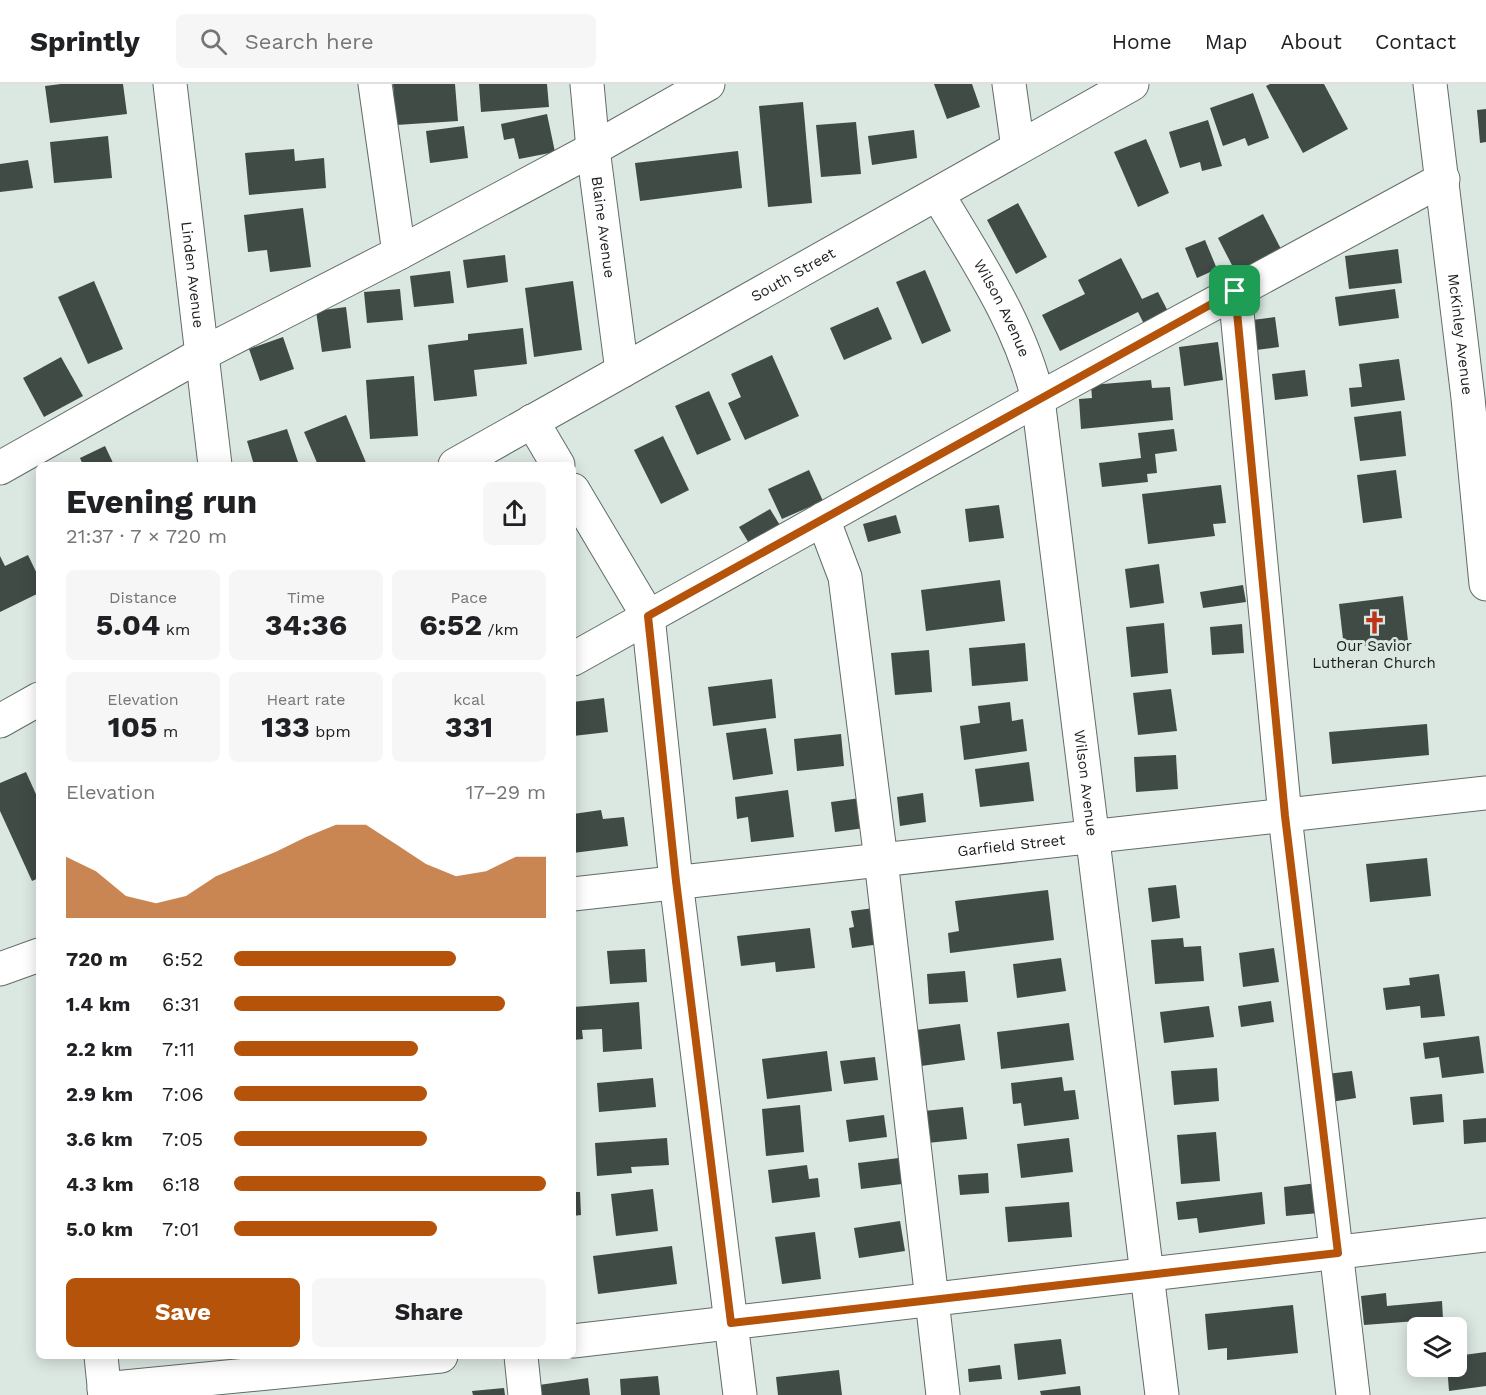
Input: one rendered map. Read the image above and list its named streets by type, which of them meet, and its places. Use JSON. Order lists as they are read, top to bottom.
{
  "streets": {
    "street": [
      "Blaine Avenue",
      "Linden Avenue",
      "South Street",
      "Wilson Avenue",
      "McKinley Avenue",
      "Garfield Street"
    ]
  },
  "crossings": [
    ["Blaine Avenue", "South Street"],
    ["South Street", "Wilson Avenue"],
    ["Wilson Avenue", "Garfield Street"]
  ],
  "places": {
    "church": ["Our Savior Lutheran Church"]
  },
  "page": {
    "header": "Sprintly",
    "search": "Search here",
    "nav": [
      "Home",
      "Map",
      "About",
      "Contact"
    ],
    "heading": ["Evening run", "21:37 · 7 × 720 m"],
    "stats": [
      ["Distance", "5.04 km"],
      ["Time", "34:36"],
      ["Pace", "6:52 /km"],
      ["Elevation", "105 m"],
      ["Heart rate", "133 bpm"],
      ["kcal", "331"]
    ],
    "chart": ["Elevation", "17–29 m"],
    "list": [
      {
        "name": "720 m",
        "note": "6:52"
      },
      {
        "name": "1.4 km",
        "note": "6:31"
      },
      {
        "name": "2.2 km",
        "note": "7:11"
      },
      {
        "name": "2.9 km",
        "note": "7:06"
      },
      {
        "name": "3.6 km",
        "note": "7:05"
      },
      {
        "name": "4.3 km",
        "note": "6:18"
      },
      {
        "name": "5.0 km",
        "note": "7:01"
      }
    ],
    "buttons": ["Save", "Share"]
  }
}
